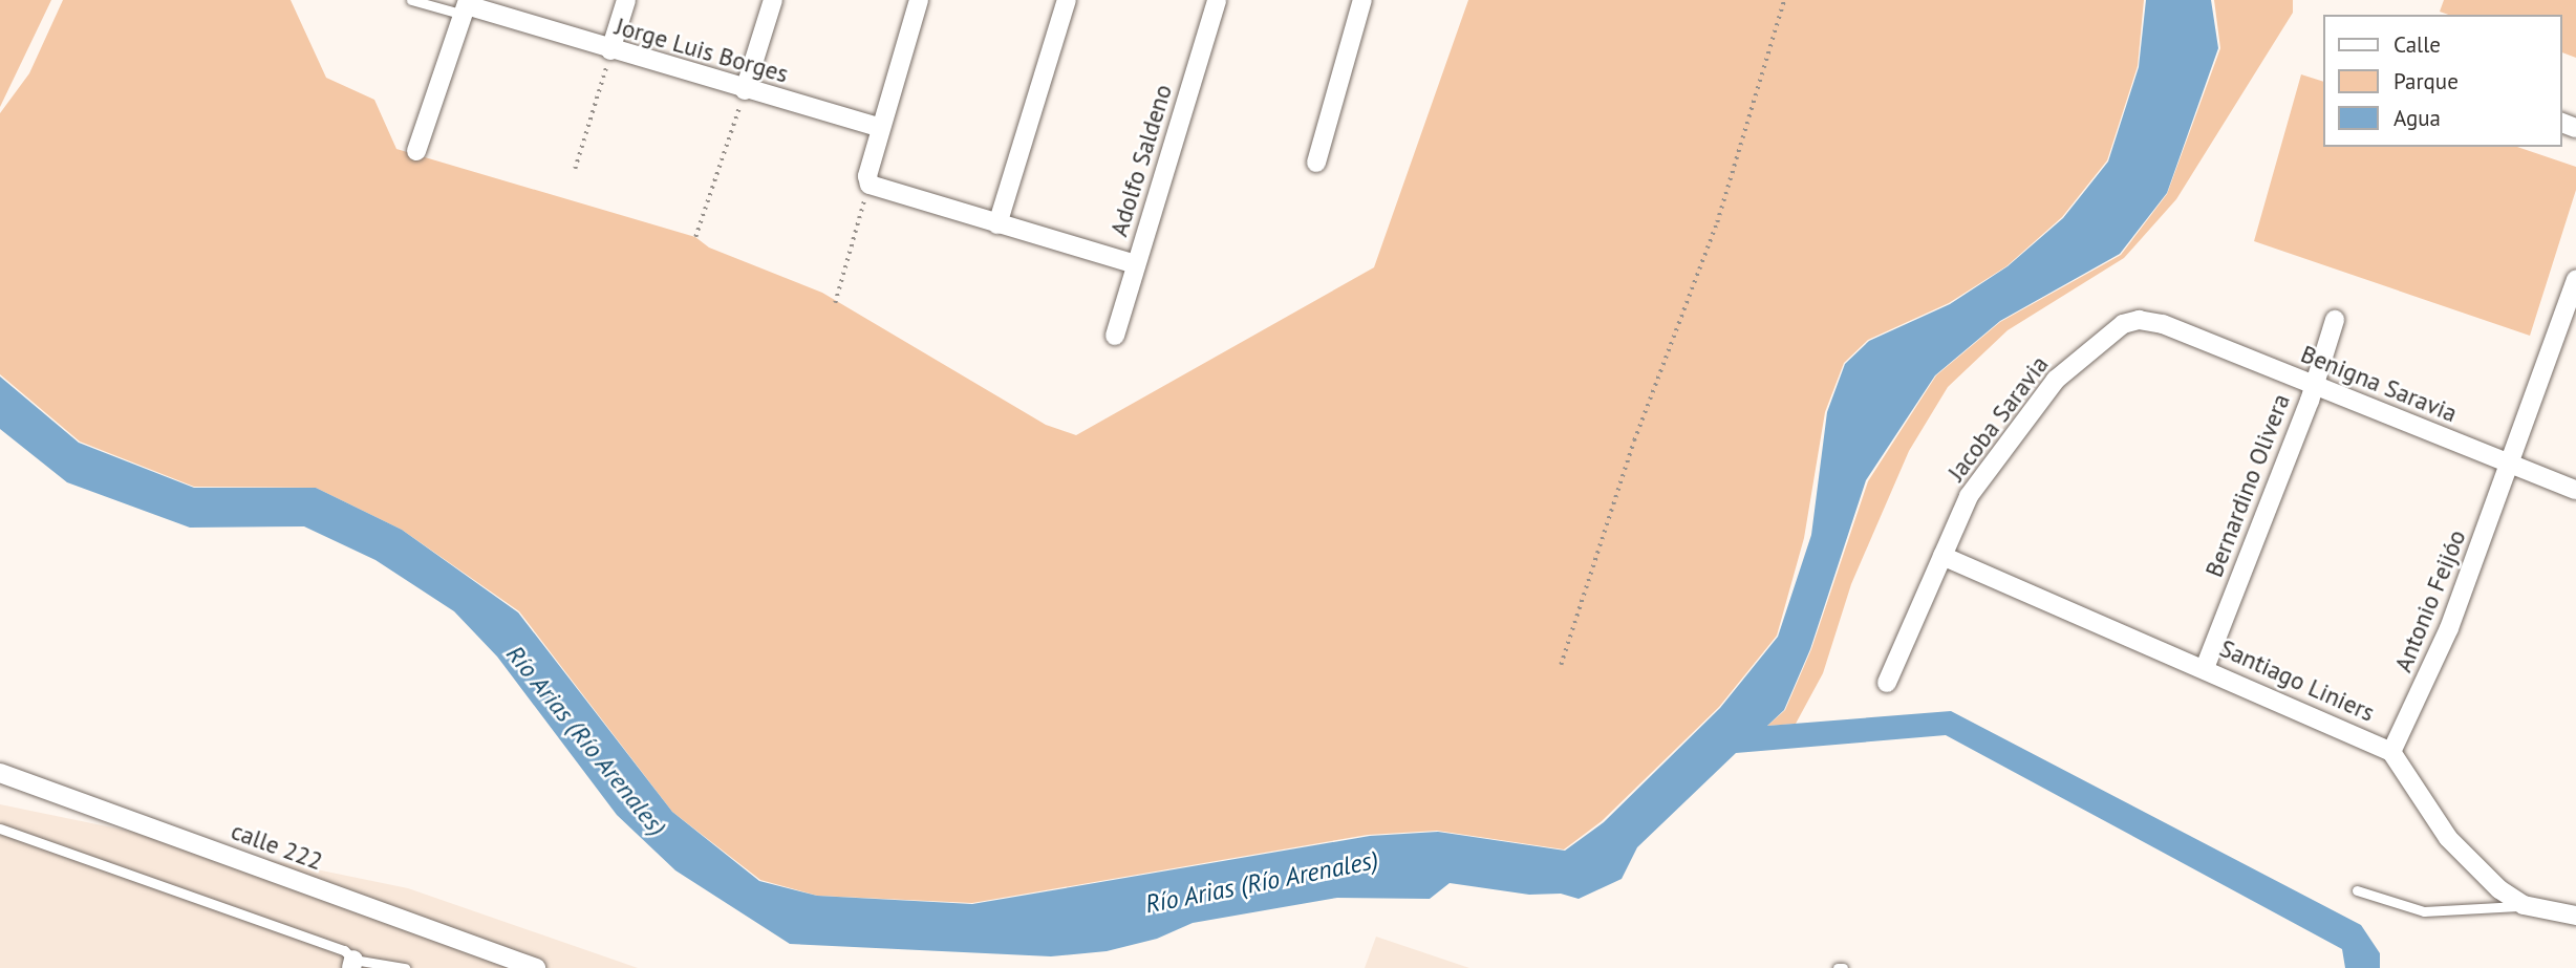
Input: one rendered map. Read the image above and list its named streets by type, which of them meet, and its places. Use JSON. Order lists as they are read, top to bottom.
{
  "streets": {
    "street": [
      "Jorge Luis Borges",
      "Adolfo Saldeno",
      "Benigna Saravia",
      "Jacoba Saravia",
      "Bernardino Olivera",
      "Antonio Feijóo",
      "Santiago Liniers",
      "calle 222"
    ]
  },
  "crossings": [
    ["Benigna Saravia", "Jacoba Saravia"],
    ["Benigna Saravia", "Bernardino Olivera"],
    ["Benigna Saravia", "Antonio Feijóo"],
    ["Jacoba Saravia", "Santiago Liniers"],
    ["Bernardino Olivera", "Santiago Liniers"],
    ["Antonio Feijóo", "Santiago Liniers"]
  ],
  "water": ["Río Arias (Río Arenales)"],
  "legend": ["Calle", "Parque", "Agua"]
}
